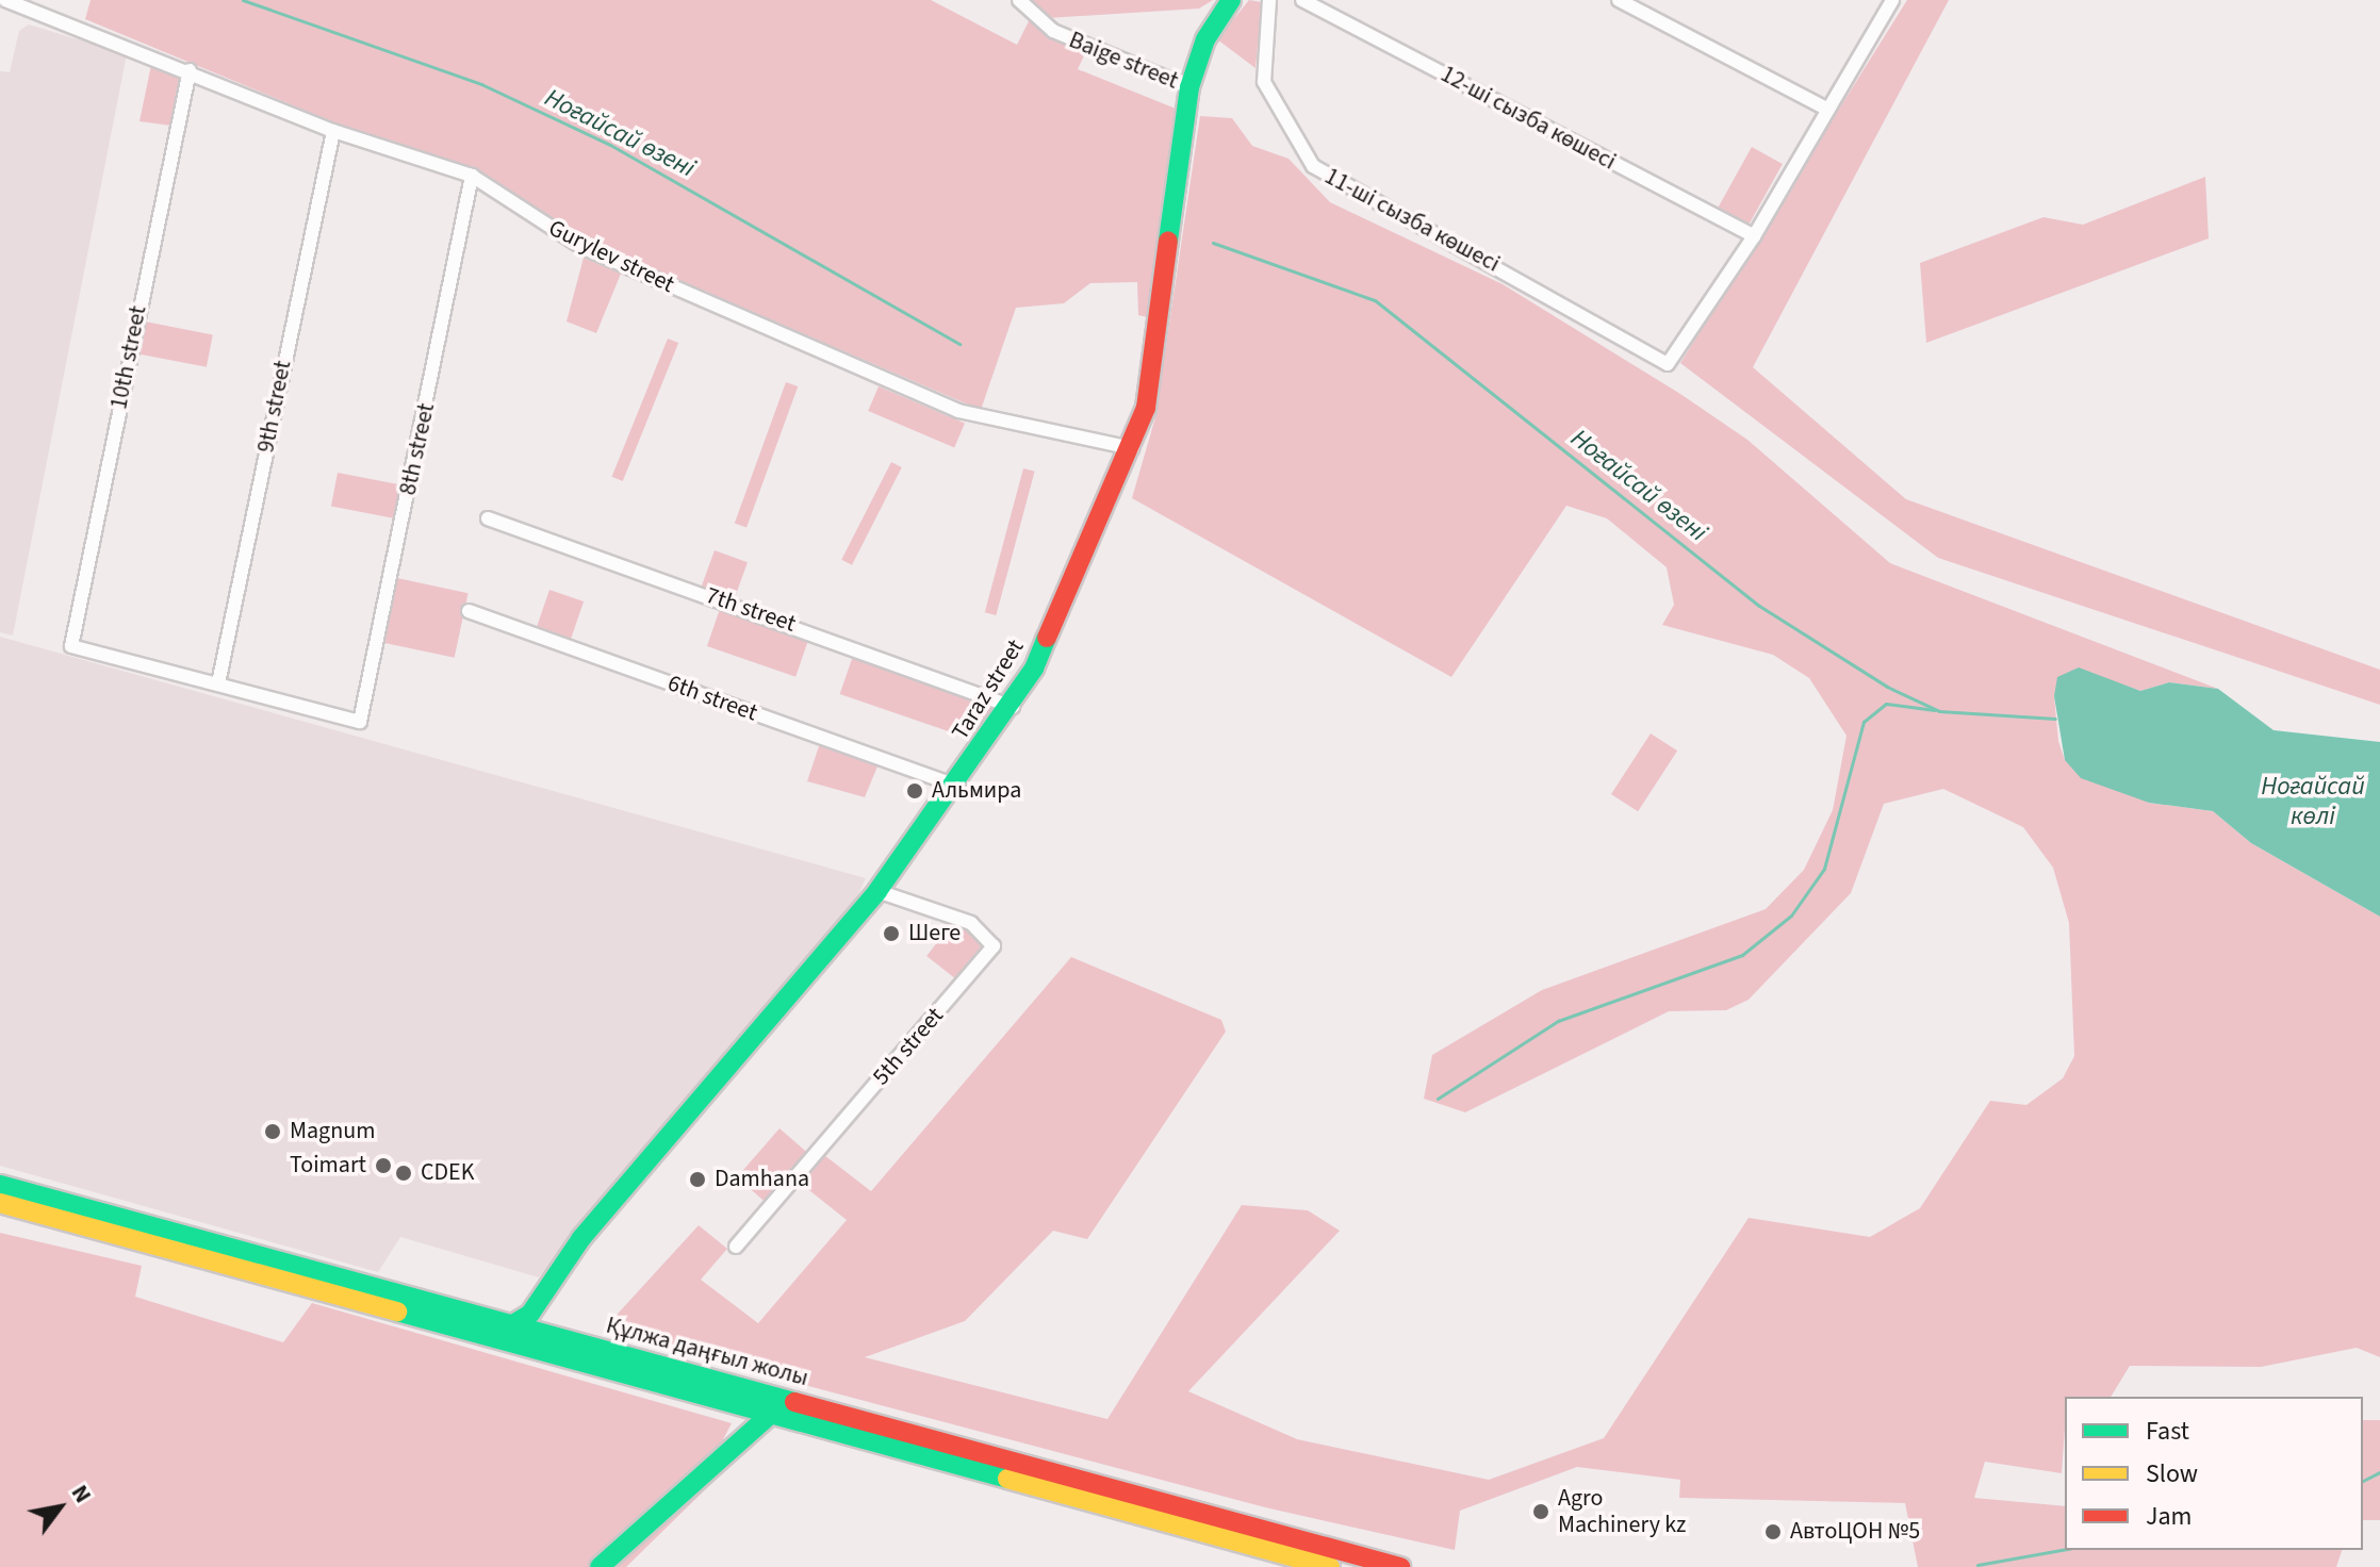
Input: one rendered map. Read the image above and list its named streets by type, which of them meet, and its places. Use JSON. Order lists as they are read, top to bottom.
{
  "streets": {
    "main road": ["Taraz street", "Құлжа даңғыл жолы"],
    "street": [
      "Baige street",
      "12-ші сызба көшесі",
      "11-ші сызба көшесі",
      "Gurylev street",
      "10th street",
      "9th street",
      "8th street",
      "7th street",
      "6th street",
      "5th street"
    ]
  },
  "crossings": [
    ["Baige street", "Taraz street"],
    ["12-ші сызба көшесі", "11-ші сызба көшесі"],
    ["Gurylev street", "10th street"],
    ["Gurylev street", "9th street"],
    ["Gurylev street", "8th street"],
    ["Gurylev street", "Taraz street"],
    ["10th street", "9th street"],
    ["10th street", "8th street"],
    ["9th street", "8th street"],
    ["7th street", "Taraz street"],
    ["Taraz street", "6th street"],
    ["Taraz street", "5th street"],
    ["Taraz street", "Құлжа даңғыл жолы"]
  ],
  "water": ["Ноғайсай өзені", "Ноғайсай көлі"],
  "places": [
    "Альмира",
    "Шеге",
    "Magnum",
    "Toimart",
    "CDEK",
    "Damhana",
    "Agro Machinery kz",
    "АвтоЦОН №5"
  ],
  "legend": ["Fast", "Slow", "Jam"],
  "north": "top right"
}
